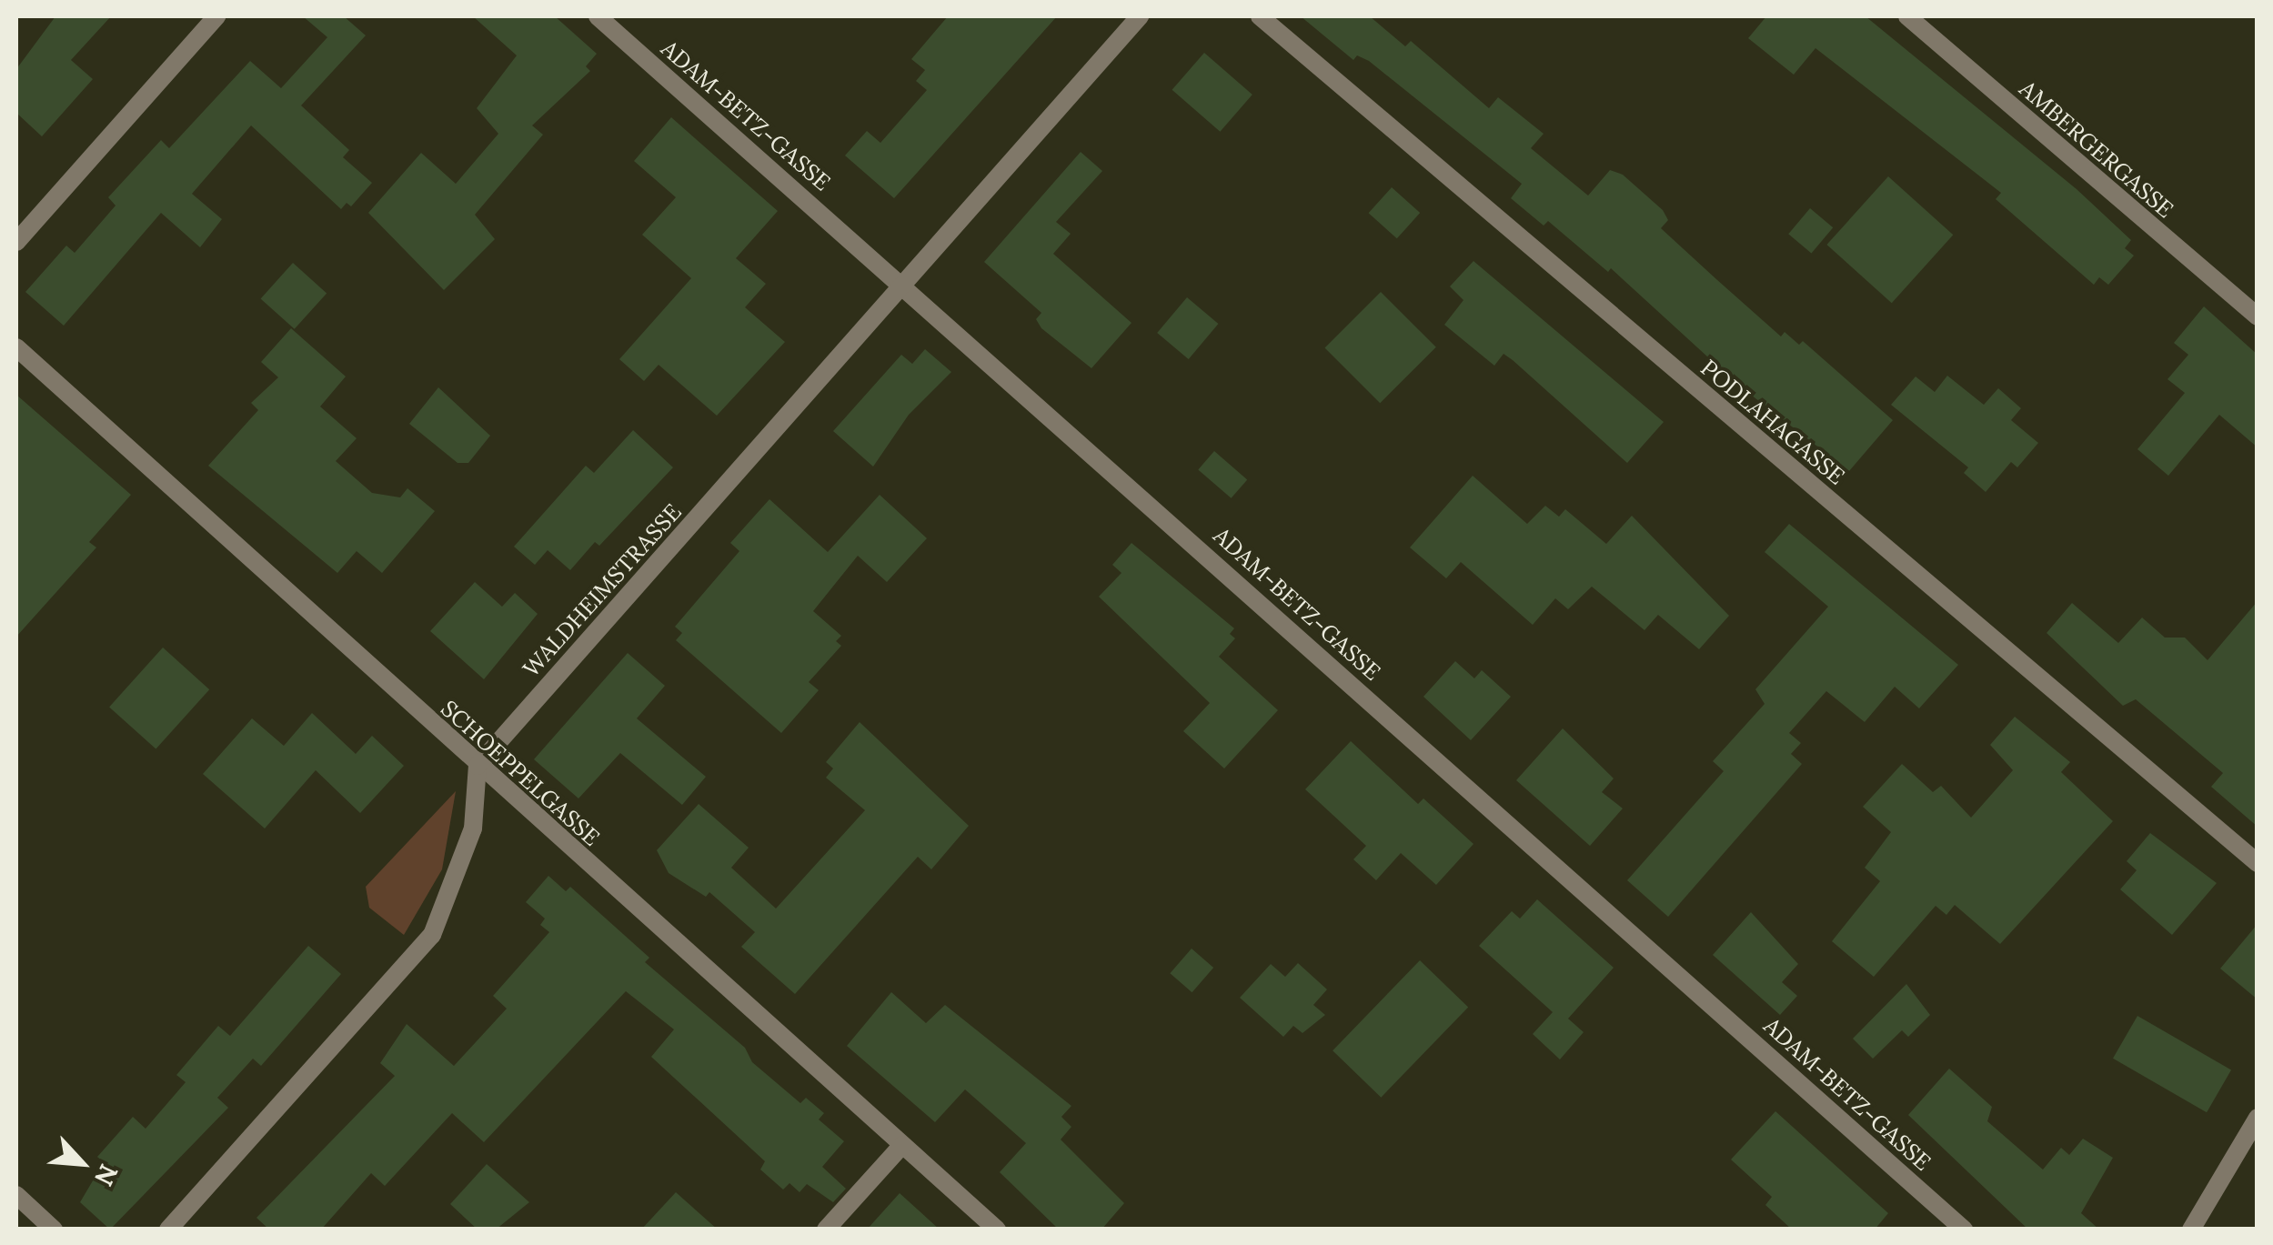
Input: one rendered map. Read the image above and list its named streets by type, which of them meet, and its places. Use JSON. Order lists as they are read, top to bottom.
{
  "streets": {
    "street": [
      "ADAM-BETZ-GASSE",
      "AMBERGERGASSE",
      "PODLAHAGASSE",
      "WALDHEIMSTRASSE",
      "SCHOEPPELGASSE"
    ]
  },
  "crossings": [
    ["ADAM-BETZ-GASSE", "WALDHEIMSTRASSE"],
    ["WALDHEIMSTRASSE", "SCHOEPPELGASSE"]
  ],
  "north": "bottom right"
}
